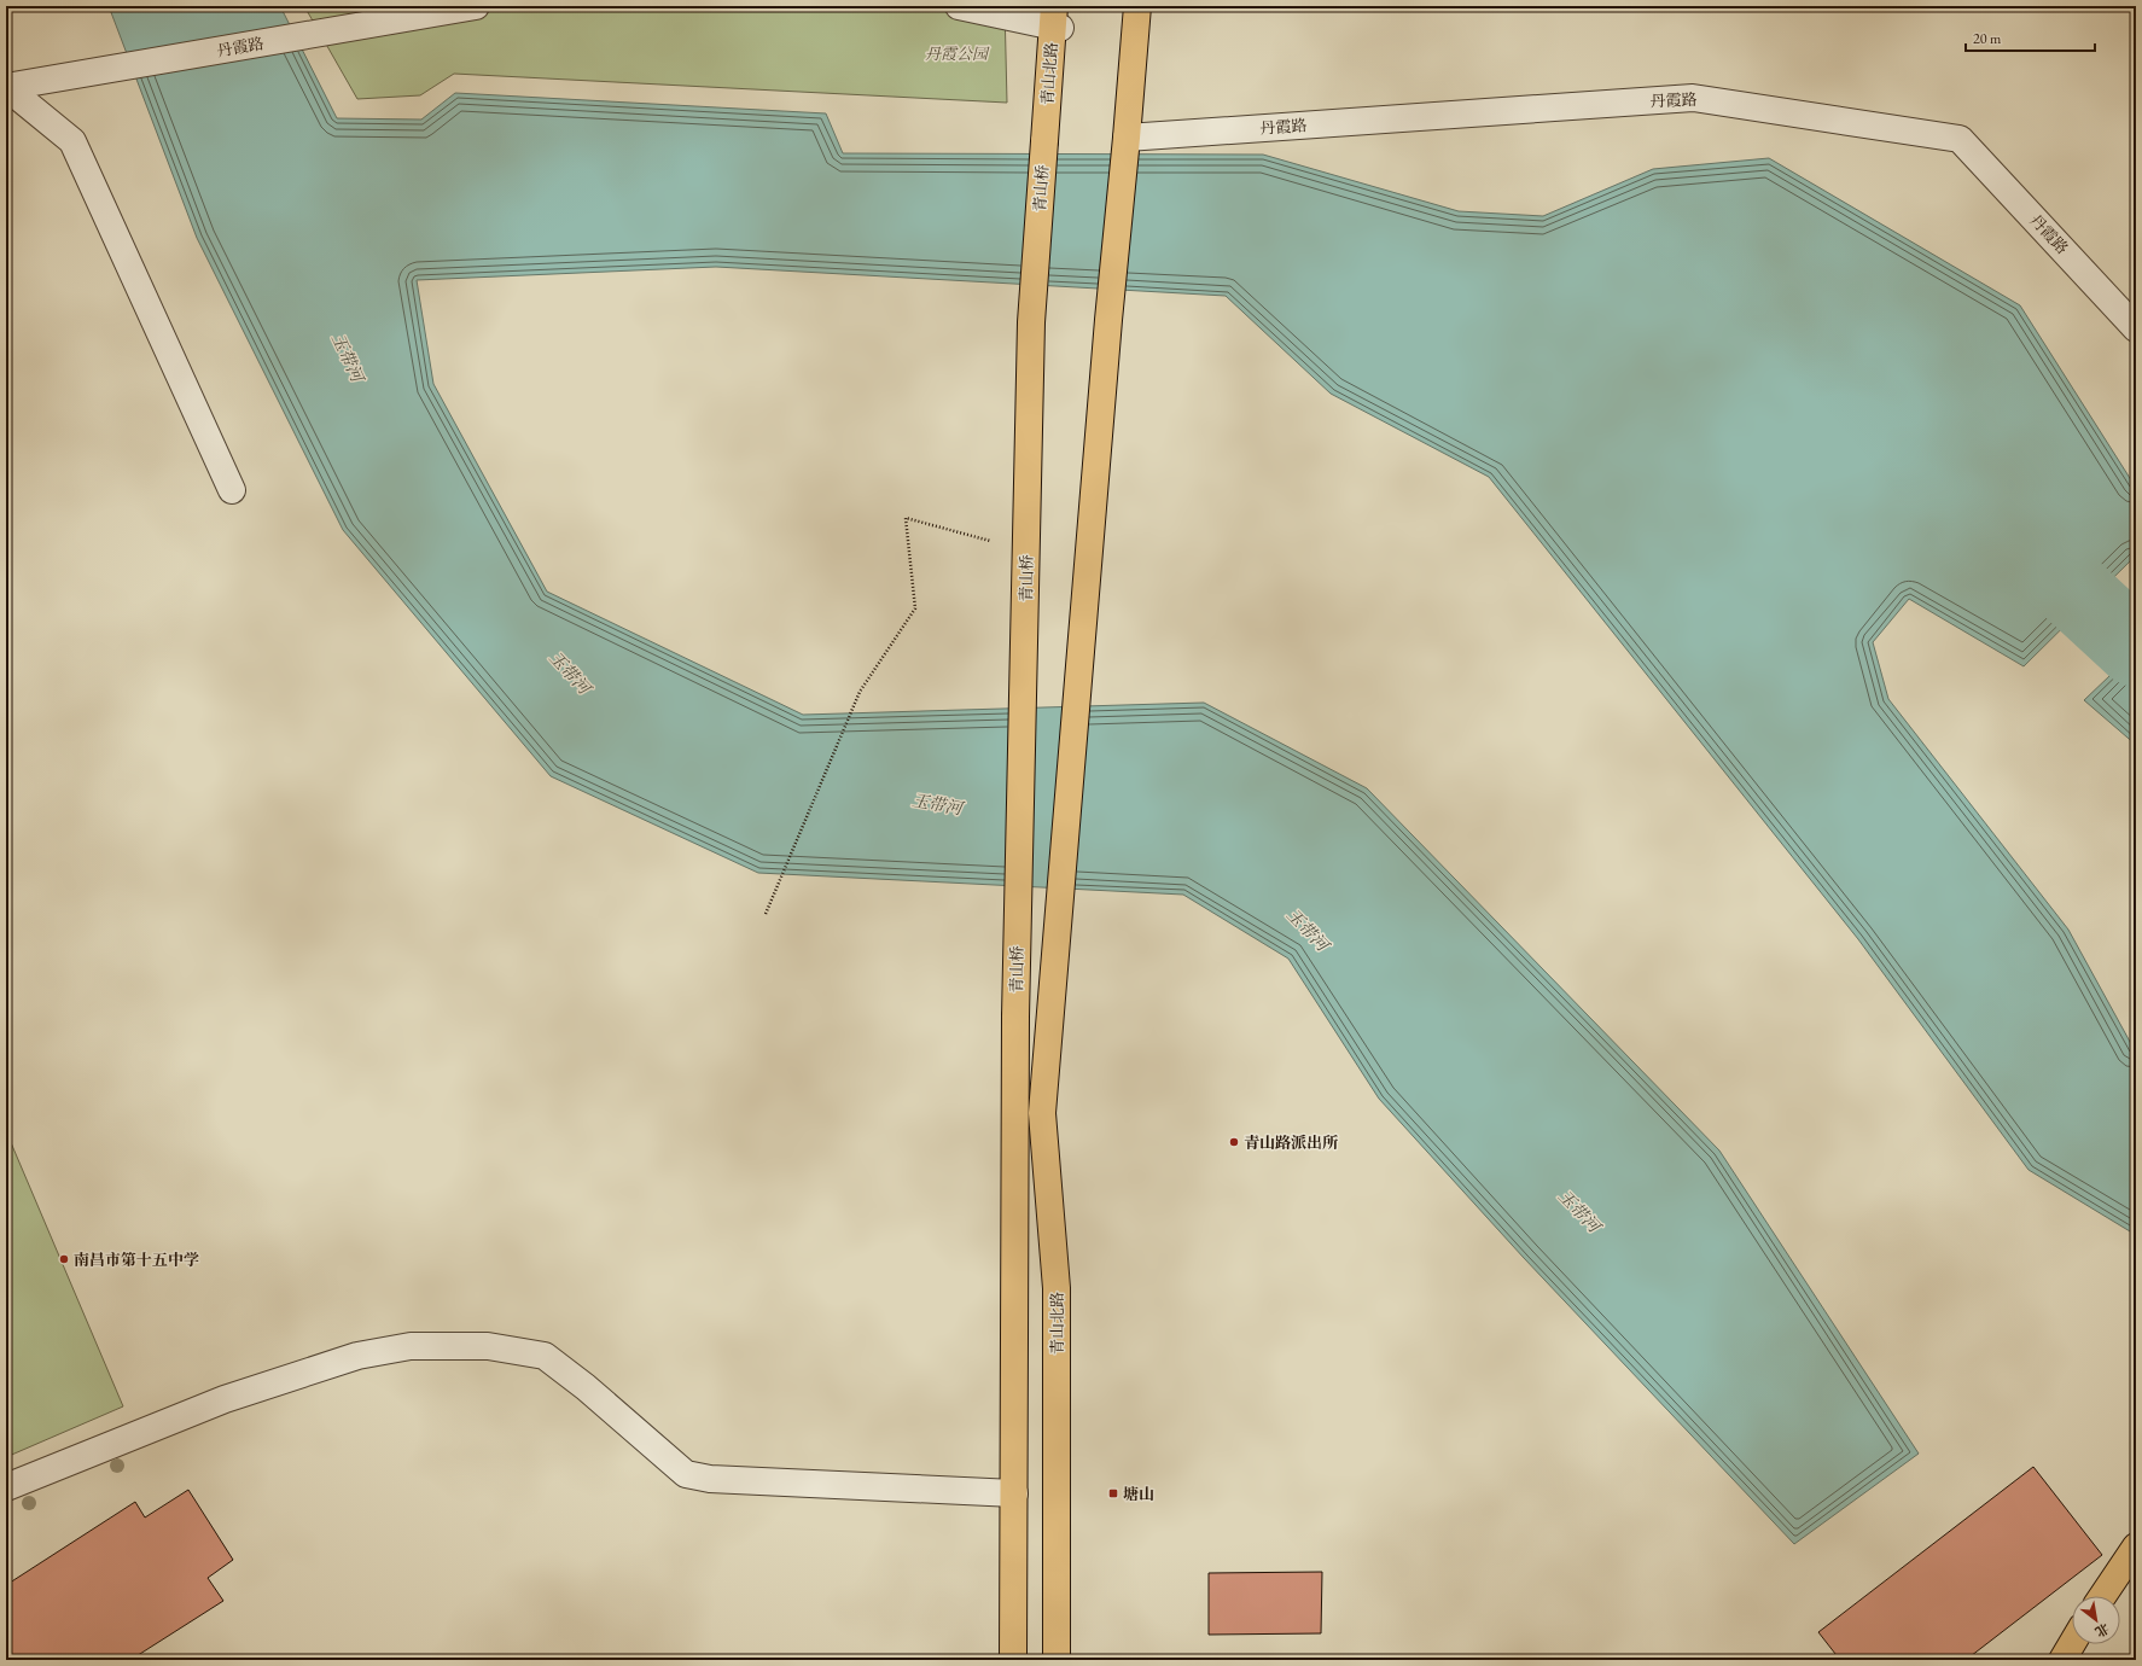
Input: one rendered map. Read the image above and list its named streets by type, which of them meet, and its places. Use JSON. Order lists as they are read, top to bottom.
{
  "streets": {
    "main road": ["青山北路", "青山桥"],
    "street": ["丹霞路"]
  },
  "crossings": [
    ["丹霞路", "青山北路"],
    ["青山北路", "青山桥"]
  ],
  "water": ["玉带河"],
  "parks": ["丹霞公园"],
  "places": {
    "other": ["青山路派出所", "南昌市第十五中学"],
    "transit": ["塘山"]
  },
  "scale_bar": "20 m",
  "north": "bottom right"
}
